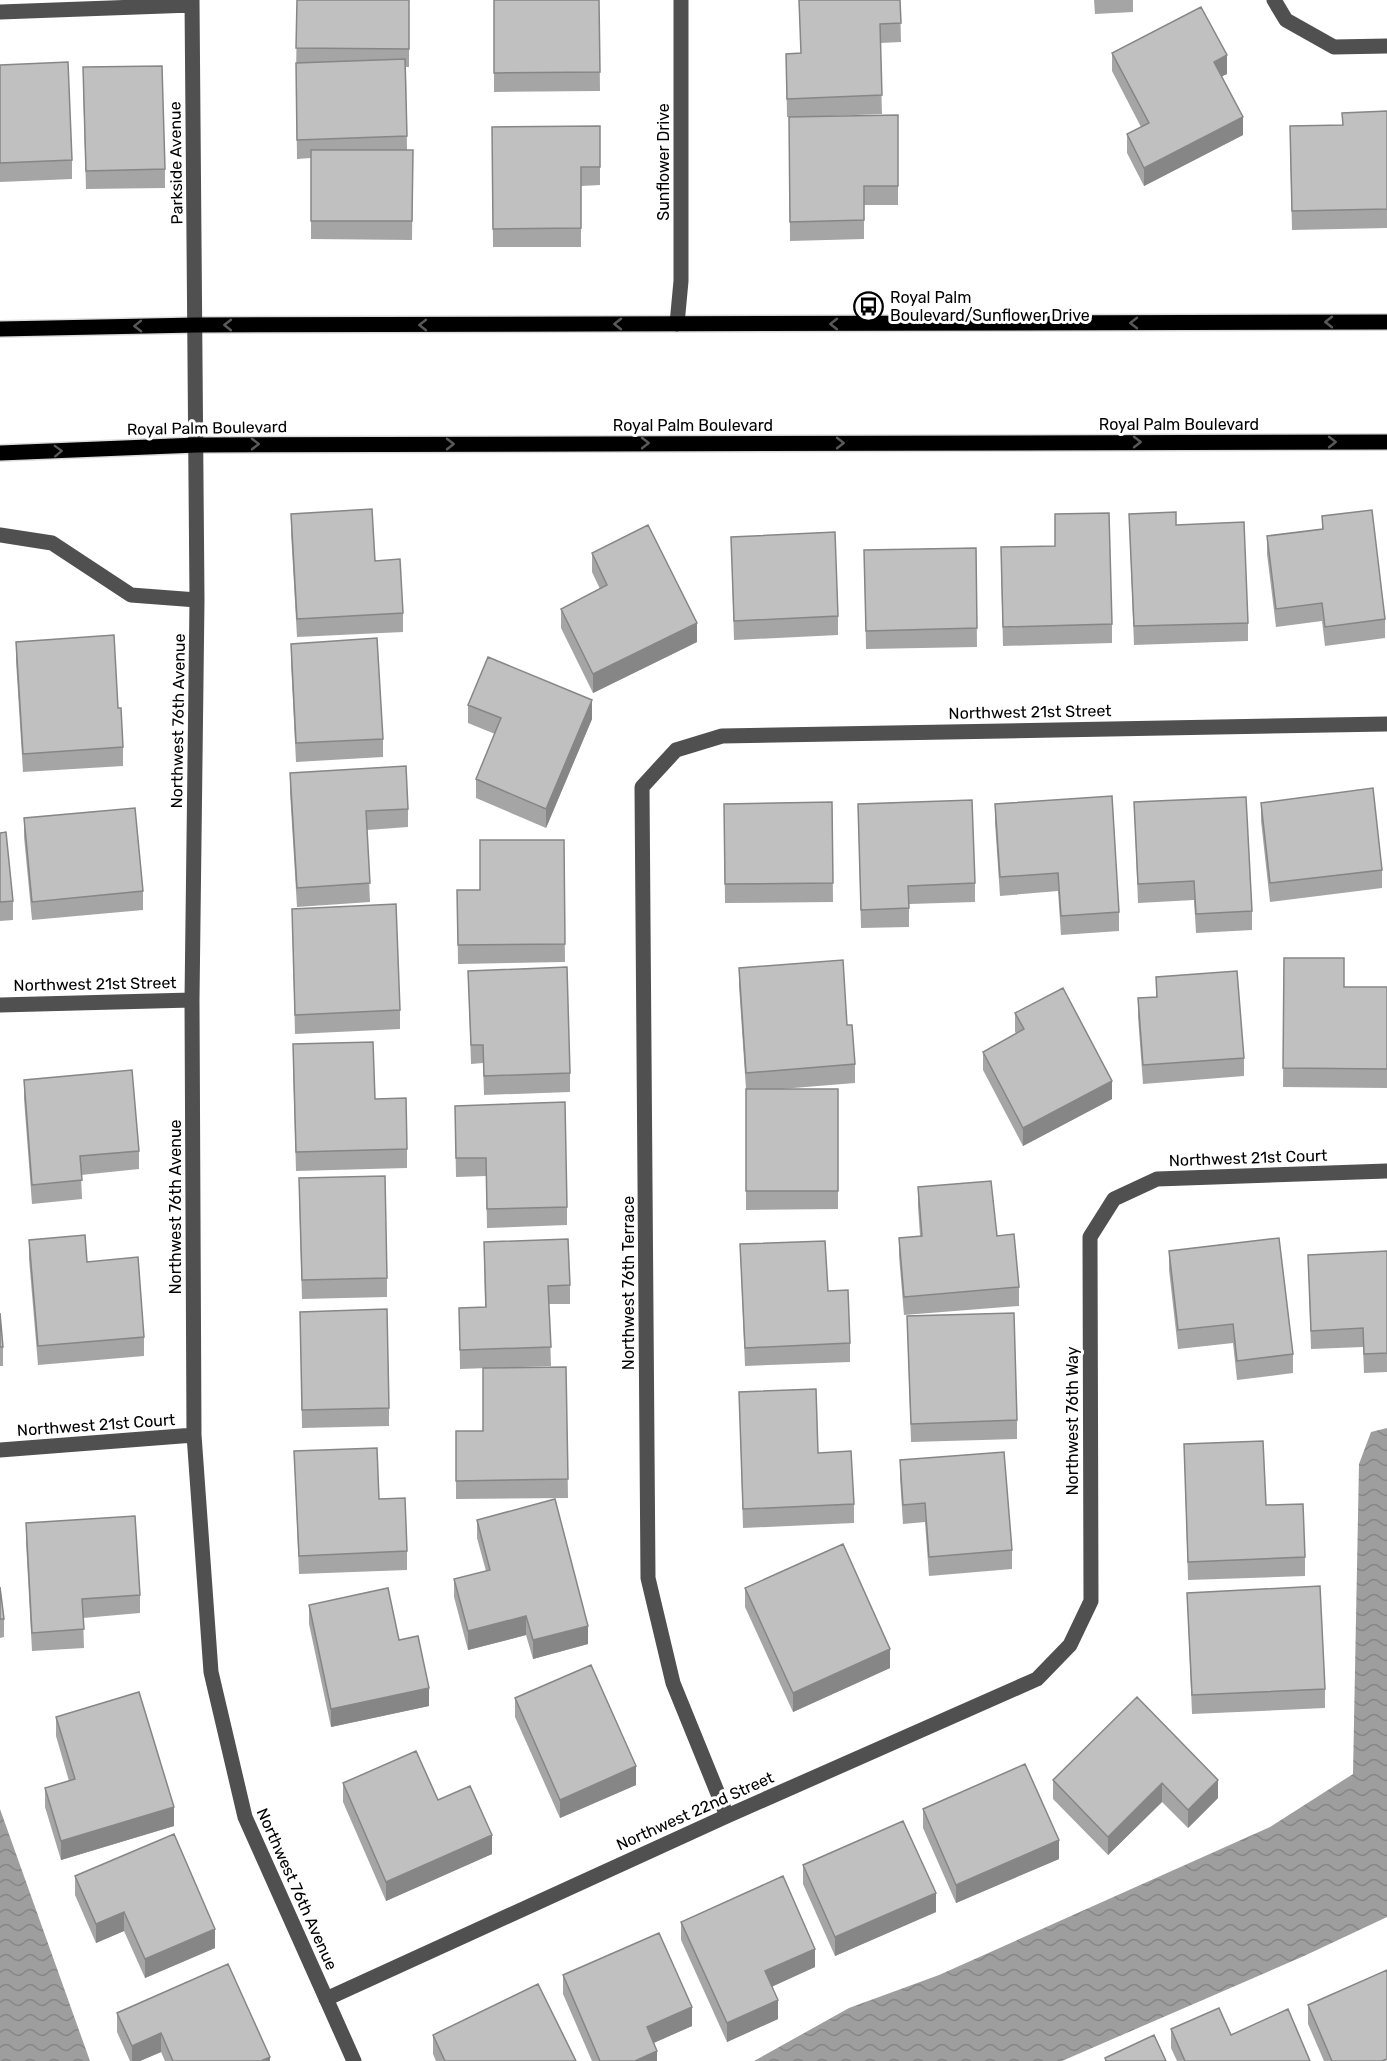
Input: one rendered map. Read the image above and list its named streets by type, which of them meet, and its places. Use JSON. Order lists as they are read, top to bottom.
{
  "streets": {
    "main road": ["Royal Palm Boulevard"],
    "street": [
      "Sunflower Drive",
      "Parkside Avenue",
      "Northwest 21st Street",
      "Northwest 76th Avenue",
      "Northwest 21st Court",
      "Northwest 76th Terrace",
      "Northwest 76th Way",
      "Northwest 22nd Street"
    ]
  },
  "crossings": [
    ["Parkside Avenue", "Northwest 76th Avenue"],
    ["Royal Palm Boulevard", "Northwest 76th Avenue"],
    ["Northwest 21st Street", "Northwest 76th Avenue"],
    ["Northwest 21st Street", "Northwest 76th Terrace"],
    ["Northwest 76th Avenue", "Northwest 21st Court"],
    ["Northwest 76th Avenue", "Northwest 22nd Street"],
    ["Northwest 21st Court", "Northwest 76th Way"],
    ["Northwest 76th Terrace", "Northwest 22nd Street"],
    ["Northwest 76th Way", "Northwest 22nd Street"]
  ],
  "places": {
    "bus stop": ["Royal Palm Boulevard/Sunflower Drive"]
  }
}
